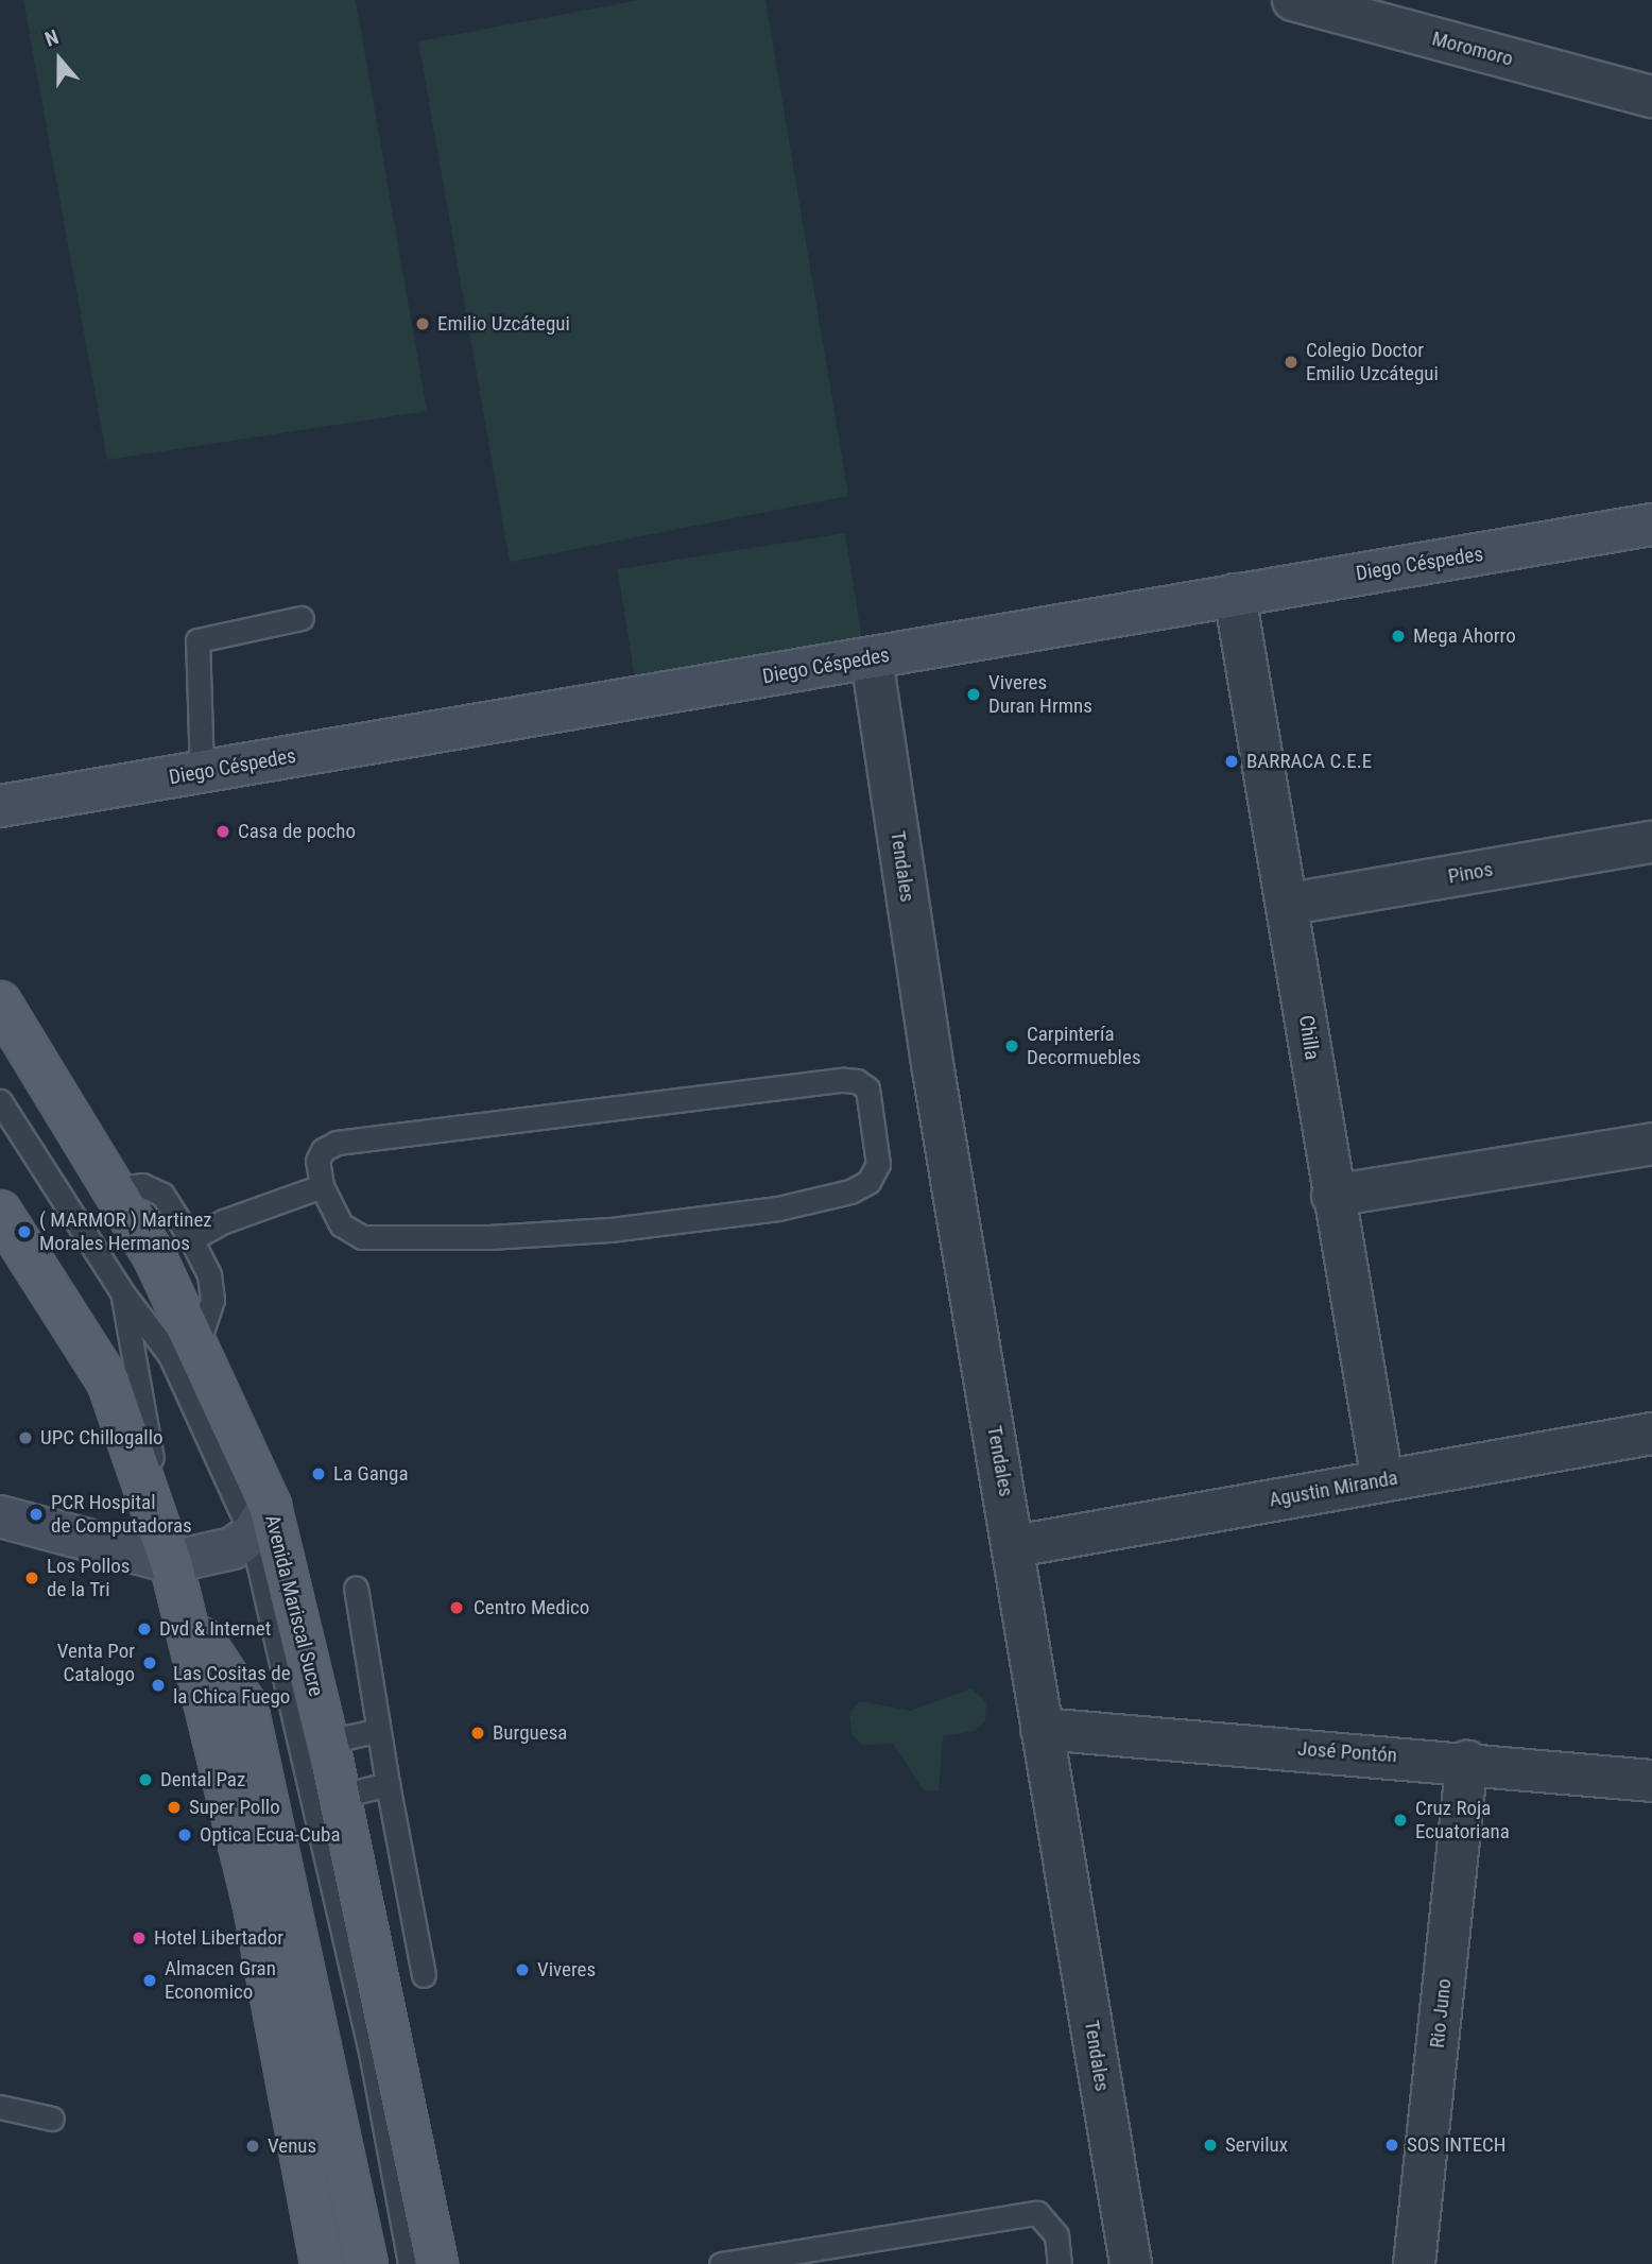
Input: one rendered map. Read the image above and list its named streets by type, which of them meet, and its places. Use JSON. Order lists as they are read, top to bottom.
{
  "streets": {
    "main road": ["Avenida Mariscal Sucre"],
    "street": [
      "Moromoro",
      "Diego Céspedes",
      "Tendales",
      "Pinos",
      "Chilla",
      "Agustin Miranda",
      "José Pontón",
      "Rio Juno"
    ]
  },
  "crossings": [
    ["Diego Céspedes", "Tendales"],
    ["Diego Céspedes", "Chilla"],
    ["Tendales", "Agustin Miranda"],
    ["Tendales", "José Pontón"],
    ["Pinos", "Chilla"],
    ["Chilla", "Agustin Miranda"],
    ["José Pontón", "Rio Juno"]
  ],
  "places": [
    "Emilio Uzcátegui",
    "Colegio Doctor Emilio Uzcátegui",
    "Mega Ahorro",
    "Viveres Duran Hrmns",
    "BARRACA C.E.E",
    "Casa de pocho",
    "Carpintería Decormuebles",
    "( MARMOR ) Martinez Morales Hermanos",
    "UPC Chillogallo",
    "La Ganga",
    "PCR Hospital de Computadoras",
    "Los Pollos de la Tri",
    "Centro Medico",
    "Dvd & Internet",
    "Venta Por Catalogo",
    "Las Cositas de la Chica Fuego",
    "Burguesa",
    "Dental Paz",
    "Super Pollo",
    "Cruz Roja Ecuatoriana",
    "Optica Ecua-Cuba",
    "Hotel Libertador",
    "Viveres",
    "Almacen Gran Economico",
    "Servilux",
    "SOS INTECH",
    "Venus"
  ],
  "north": "top"
}
